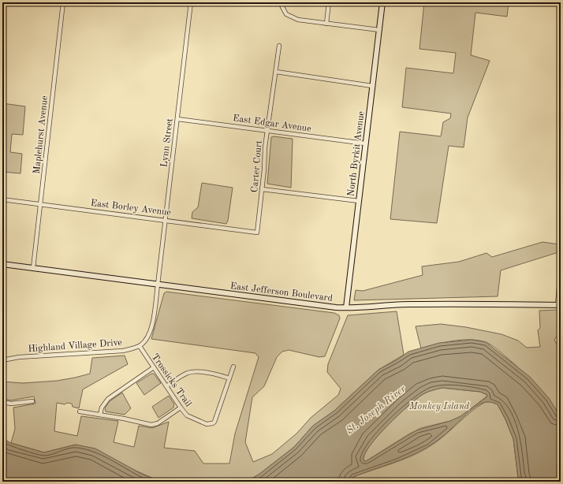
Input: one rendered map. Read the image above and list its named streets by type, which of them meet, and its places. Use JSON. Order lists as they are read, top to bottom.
{
  "streets": {
    "street": [
      "East Edgar Avenue",
      "Maplehurst Avenue",
      "Lynn Street",
      "North Byrkit Avenue",
      "Carter Court",
      "East Borley Avenue",
      "East Jefferson Boulevard",
      "Highland Village Drive",
      "Trossicks Trail"
    ]
  },
  "crossings": [
    ["East Edgar Avenue", "Lynn Street"],
    ["East Edgar Avenue", "North Byrkit Avenue"],
    ["East Edgar Avenue", "Carter Court"],
    ["Maplehurst Avenue", "East Borley Avenue"],
    ["Maplehurst Avenue", "East Jefferson Boulevard"],
    ["Lynn Street", "East Borley Avenue"],
    ["Lynn Street", "East Jefferson Boulevard"],
    ["North Byrkit Avenue", "East Jefferson Boulevard"],
    ["Carter Court", "East Borley Avenue"],
    ["Highland Village Drive", "Trossicks Trail"]
  ],
  "water": ["St. Joseph River"],
  "parks": ["Monkey Island"]
}
